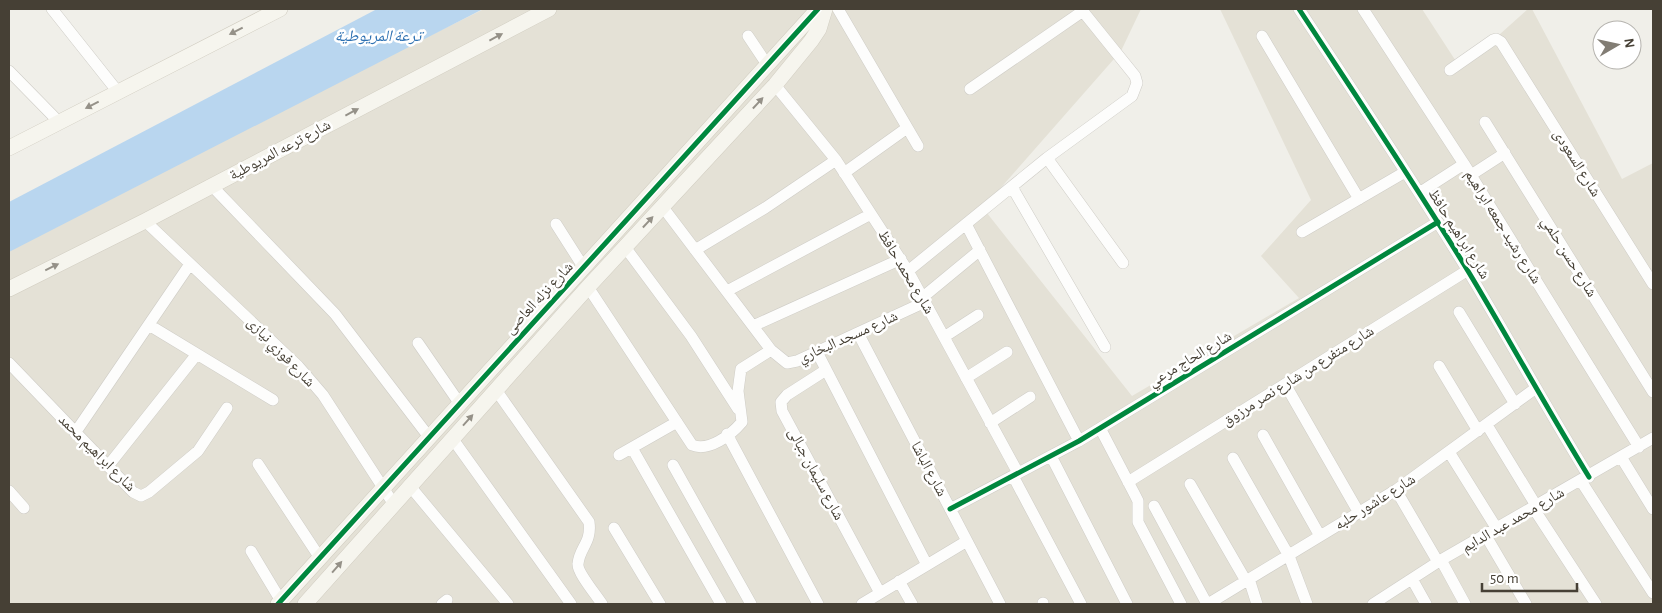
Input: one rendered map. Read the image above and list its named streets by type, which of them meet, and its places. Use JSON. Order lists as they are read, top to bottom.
{
  "streets": {
    "street": [
      "شارع ترعه المريوطية",
      "شارع السعودى",
      "شارع رشيد جمعه ابراهيم",
      "شارع ابراهيم حافظ",
      "شارع حسن حلمي",
      "شارع محمد حافظ",
      "شارع نزله العاصى",
      "شارع مسجد البخاري",
      "شارع فوزي نيازى",
      "شارع الحاج مرعي",
      "شارع متفرع من شارع نصر مرزوق",
      "شارع ابراهيم محمد",
      "شارع الباشا",
      "شارع سليمان جبالى",
      "شارع عاشور حلبه",
      "شارع محمد عبد الدايم"
    ]
  },
  "crossings": [
    ["شارع ترعه المريوطية", "شارع فوزي نيازى"],
    ["شارع رشيد جمعه ابراهيم", "شارع محمد عبد الدايم"],
    ["شارع ابراهيم حافظ", "شارع الحاج مرعي"],
    ["شارع ابراهيم حافظ", "شارع متفرع من شارع نصر مرزوق"],
    ["شارع ابراهيم حافظ", "شارع عاشور حلبه"],
    ["شارع ابراهيم حافظ", "شارع محمد عبد الدايم"],
    ["شارع محمد حافظ", "شارع نزله العاصى"],
    ["شارع محمد حافظ", "شارع مسجد البخاري"],
    ["شارع محمد حافظ", "شارع الحاج مرعي"],
    ["شارع نزله العاصى", "شارع فوزي نيازى"],
    ["شارع مسجد البخاري", "شارع الباشا"],
    ["شارع الحاج مرعي", "شارع الباشا"]
  ],
  "water": ["ترعة المريوطية"],
  "scale_bar": "50 m",
  "north": "right"
}
